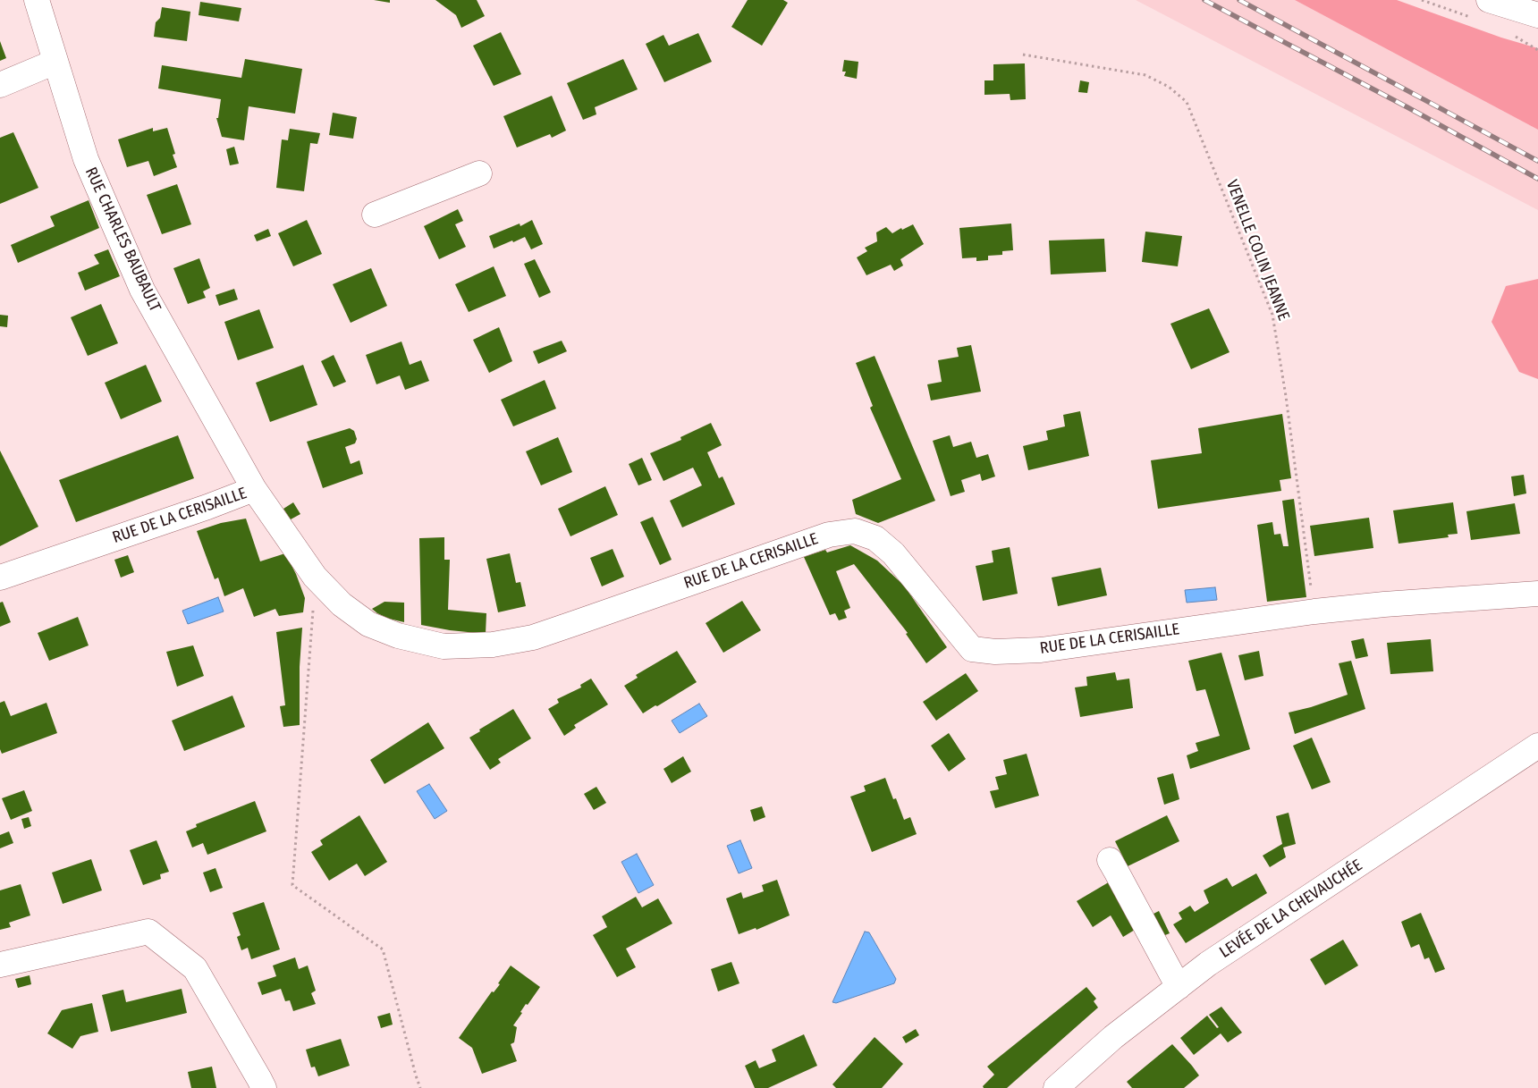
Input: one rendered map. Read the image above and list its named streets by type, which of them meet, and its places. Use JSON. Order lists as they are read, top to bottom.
{
  "streets": {
    "street": ["RUE CHARLES BAUBAULT", "RUE DE LA CERISAILLE", "LEVÉE DE LA CHEVAUCHÉE"],
    "path": ["VENELLE COLIN JEANNE"]
  },
  "crossings": [
    ["RUE CHARLES BAUBAULT", "RUE DE LA CERISAILLE"],
    ["VENELLE COLIN JEANNE", "RUE DE LA CERISAILLE"]
  ]
}
